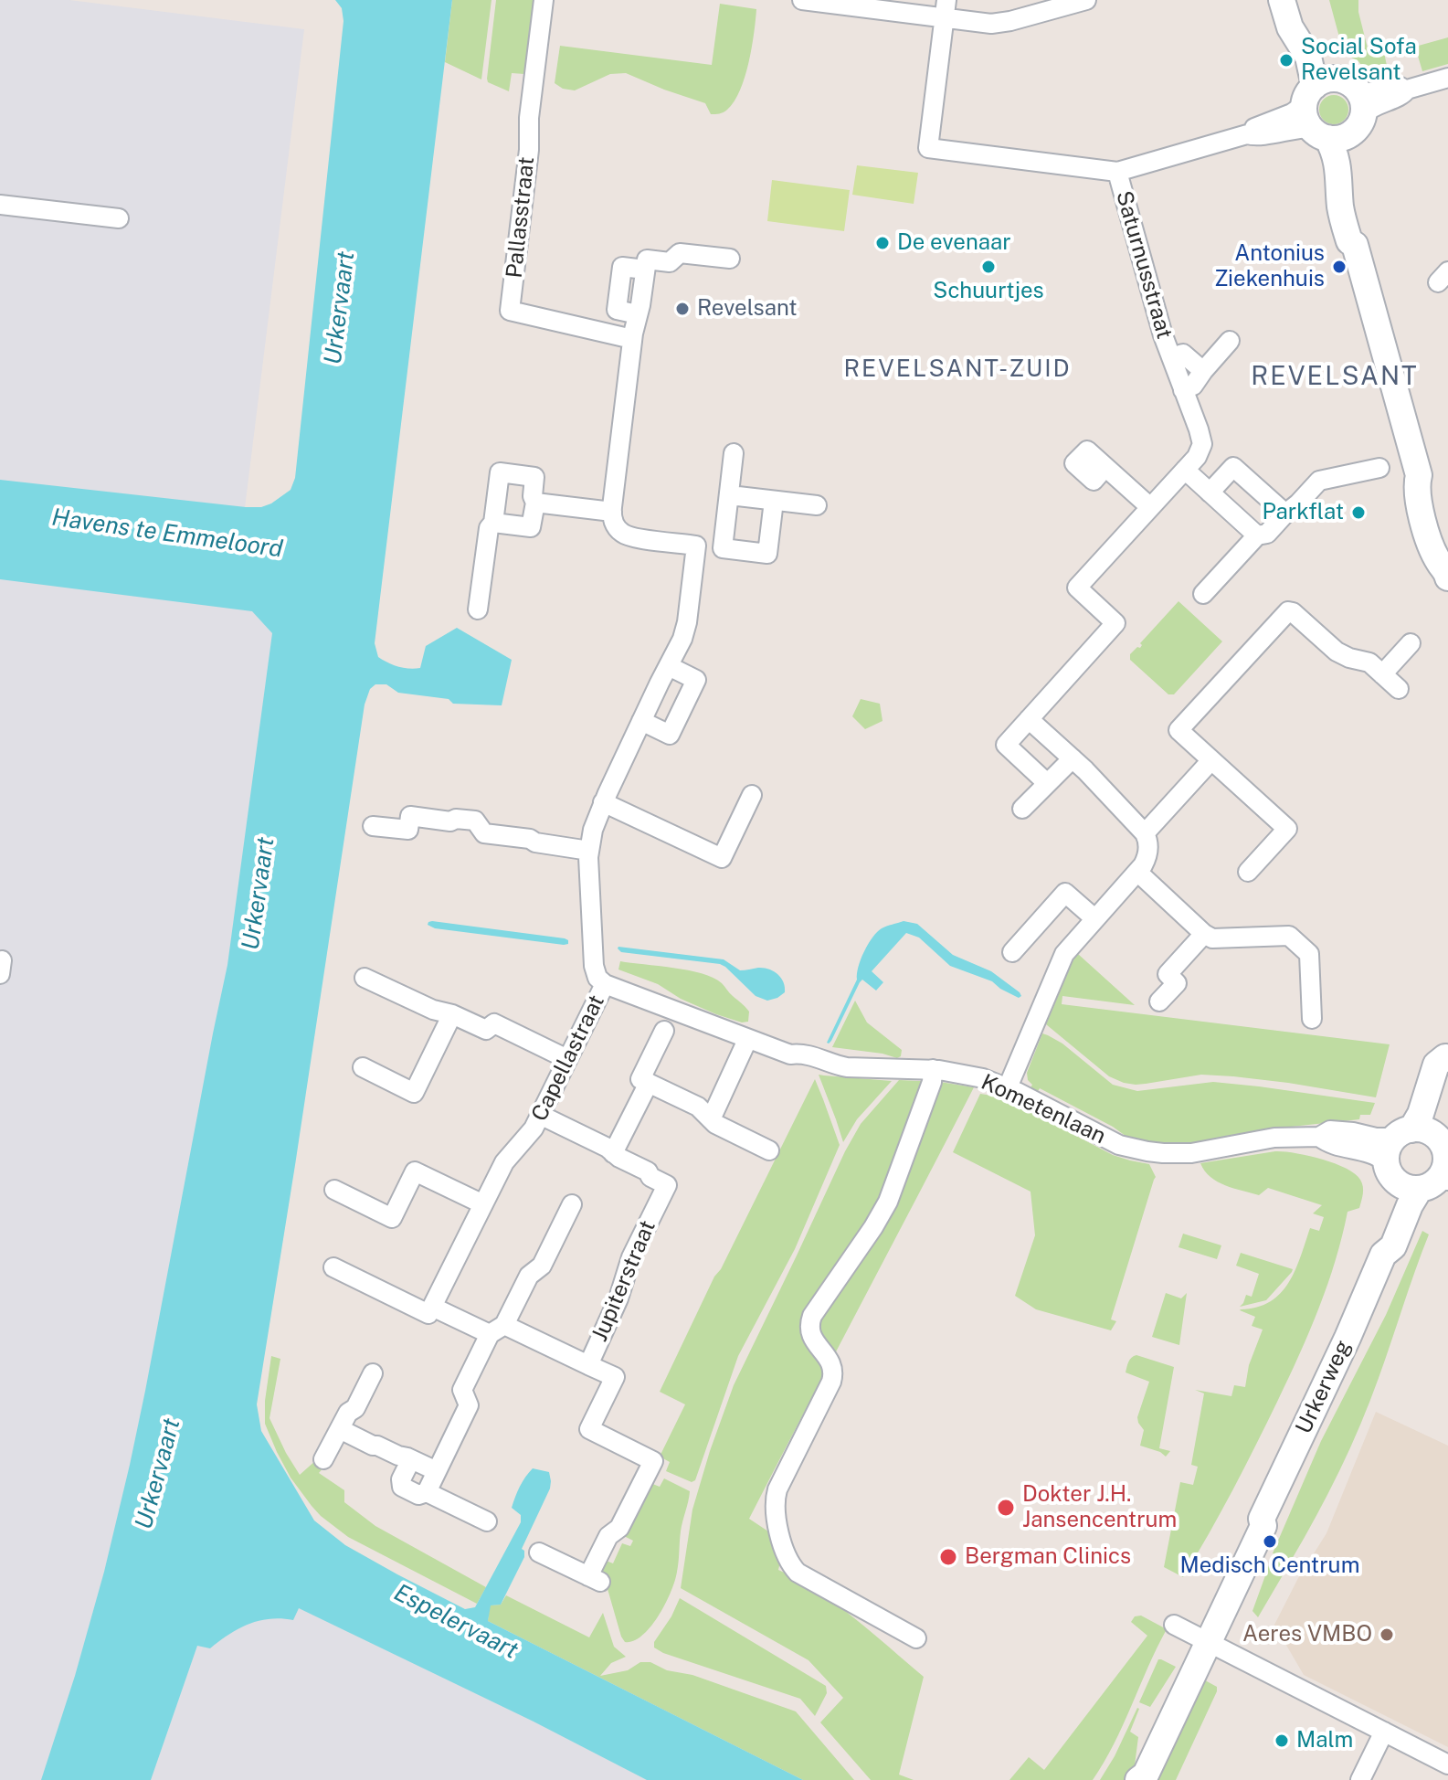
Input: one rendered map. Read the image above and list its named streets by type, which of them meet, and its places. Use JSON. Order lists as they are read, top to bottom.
{
  "streets": {
    "main road": ["Urkerweg"],
    "street": [
      "Pallasstraat",
      "Saturnusstraat",
      "Capellastraat",
      "Kometenlaan",
      "Jupiterstraat"
    ]
  },
  "crossings": [
    ["Capellastraat", "Kometenlaan"],
    ["Capellastraat", "Jupiterstraat"],
    ["Kometenlaan", "Urkerweg"]
  ],
  "districts": ["REVELSANT-ZUID", "REVELSANT"],
  "water": ["Urkervaart", "Havens te Emmeloord", "Espelervaart"],
  "places": [
    "Social Sofa Revelsant",
    "De evenaar",
    "Schuurtjes",
    "Antonius Ziekenhuis",
    "Revelsant",
    "Parkflat",
    "Dokter J.H. Jansencentrum",
    "Medisch Centrum",
    "Bergman Clinics",
    "Aeres VMBO",
    "Malm"
  ]
}
